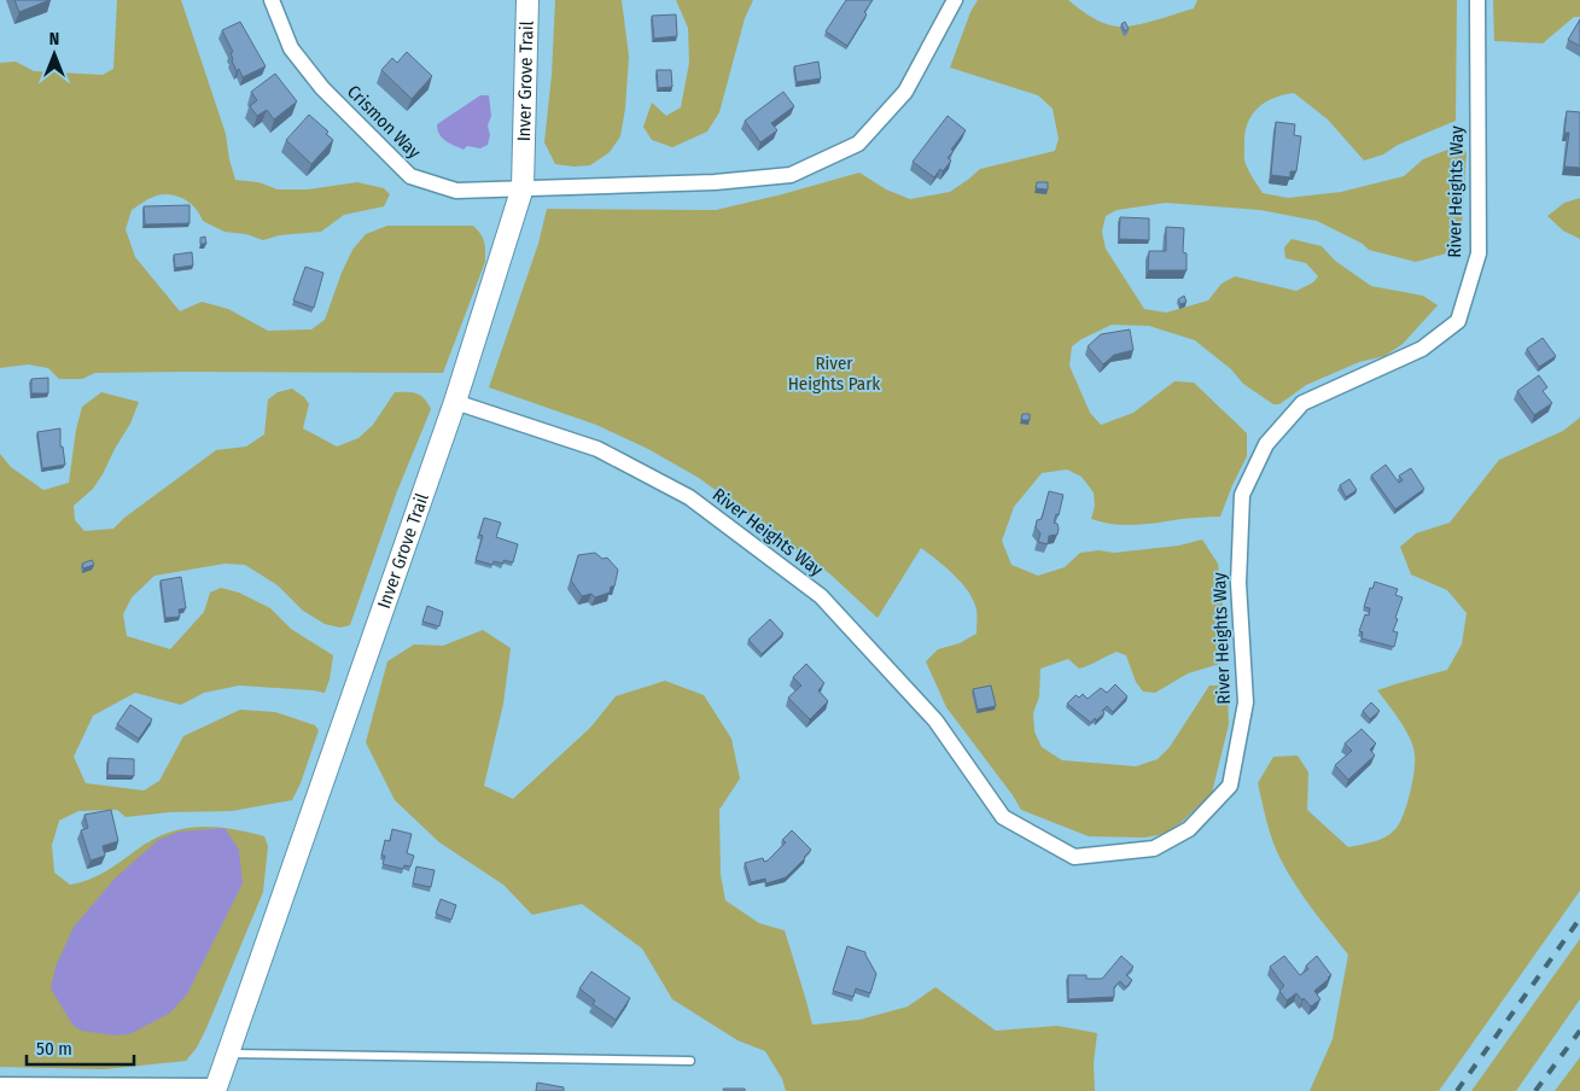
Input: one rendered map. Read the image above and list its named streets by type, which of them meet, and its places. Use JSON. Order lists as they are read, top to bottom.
{
  "streets": {
    "street": ["Inver Grove Trail", "Crismon Way", "River Heights Way"]
  },
  "crossings": [
    ["Inver Grove Trail", "Crismon Way"],
    ["Inver Grove Trail", "River Heights Way"]
  ],
  "parks": ["River Heights Park"],
  "scale_bar": "50 m",
  "north": "top"
}
